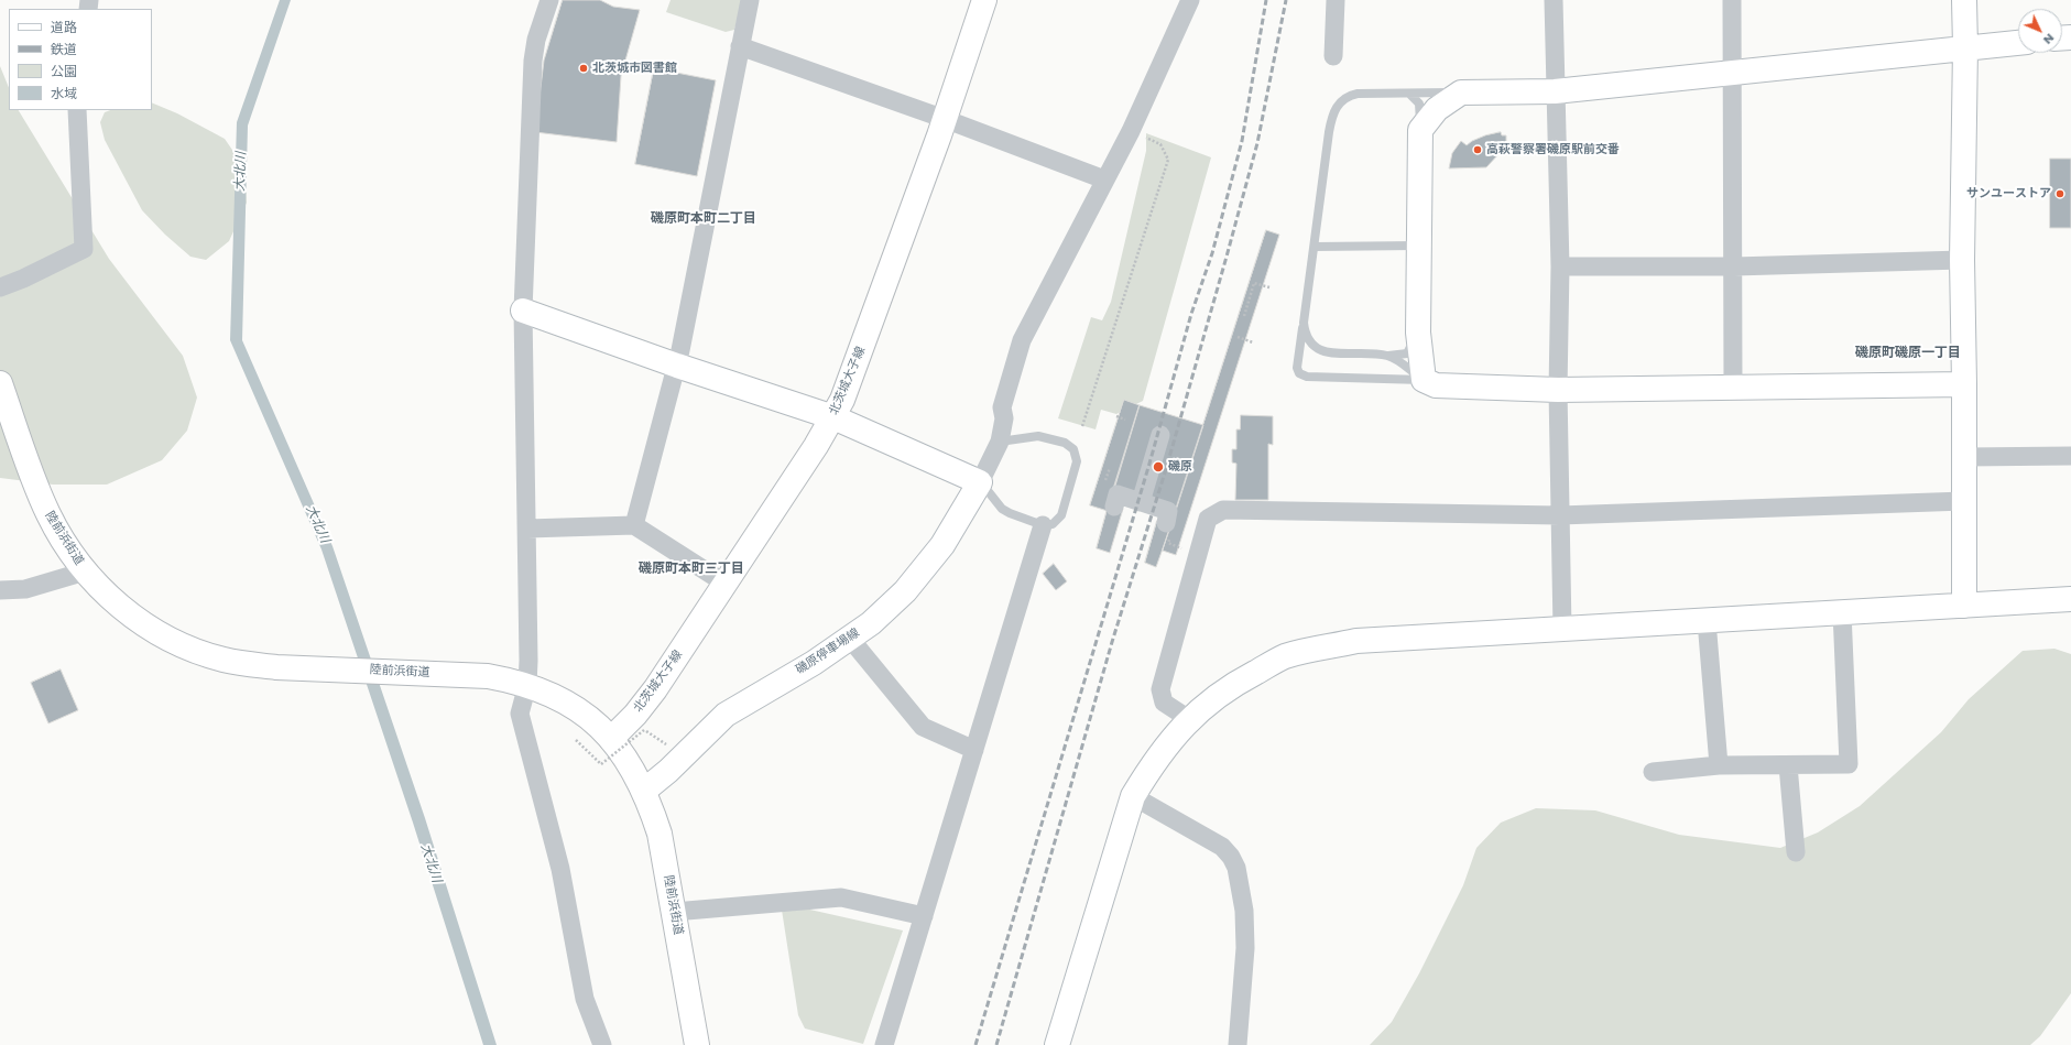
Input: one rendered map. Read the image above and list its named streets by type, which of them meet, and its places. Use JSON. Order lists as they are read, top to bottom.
{
  "streets": {
    "main road": ["北茨城大子線", "陸前浜街道", "磯原停車場線"]
  },
  "crossings": [
    ["北茨城大子線", "陸前浜街道"],
    ["陸前浜街道", "磯原停車場線"]
  ],
  "districts": ["磯原町本町二丁目", "磯原町磯原一丁目", "磯原町本町三丁目"],
  "water": ["大北川"],
  "places": [
    "北茨城市図書館",
    "高萩警察署磯原駅前交番",
    "サンユーストア",
    "磯原"
  ],
  "legend": [
    "道路",
    "鉄道",
    "公園",
    "水域"
  ],
  "north": "bottom right"
}
